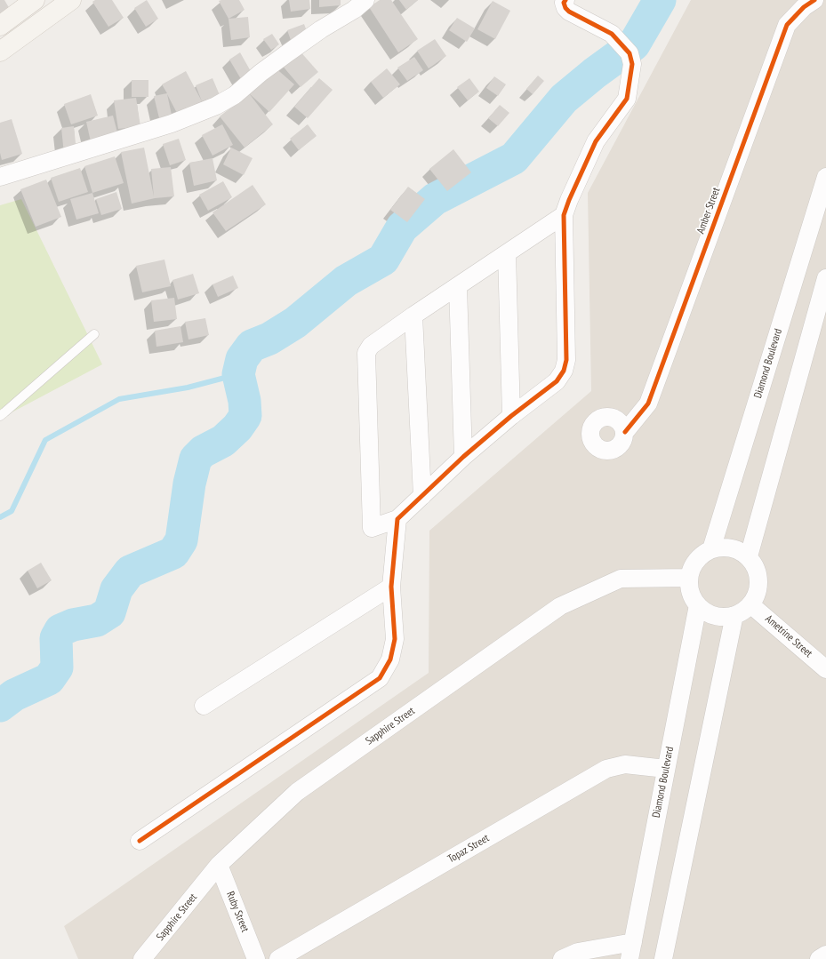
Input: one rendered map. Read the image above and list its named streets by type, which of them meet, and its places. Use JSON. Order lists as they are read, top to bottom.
{
  "streets": {
    "street": [
      "Amber Street",
      "Diamond Boulevard",
      "Ametrine Street",
      "Sapphire Street",
      "Topaz Street",
      "Ruby Street"
    ]
  },
  "crossings": [
    ["Diamond Boulevard", "Ametrine Street"],
    ["Diamond Boulevard", "Sapphire Street"],
    ["Diamond Boulevard", "Topaz Street"],
    ["Ametrine Street", "Sapphire Street"],
    ["Sapphire Street", "Ruby Street"]
  ]
}
